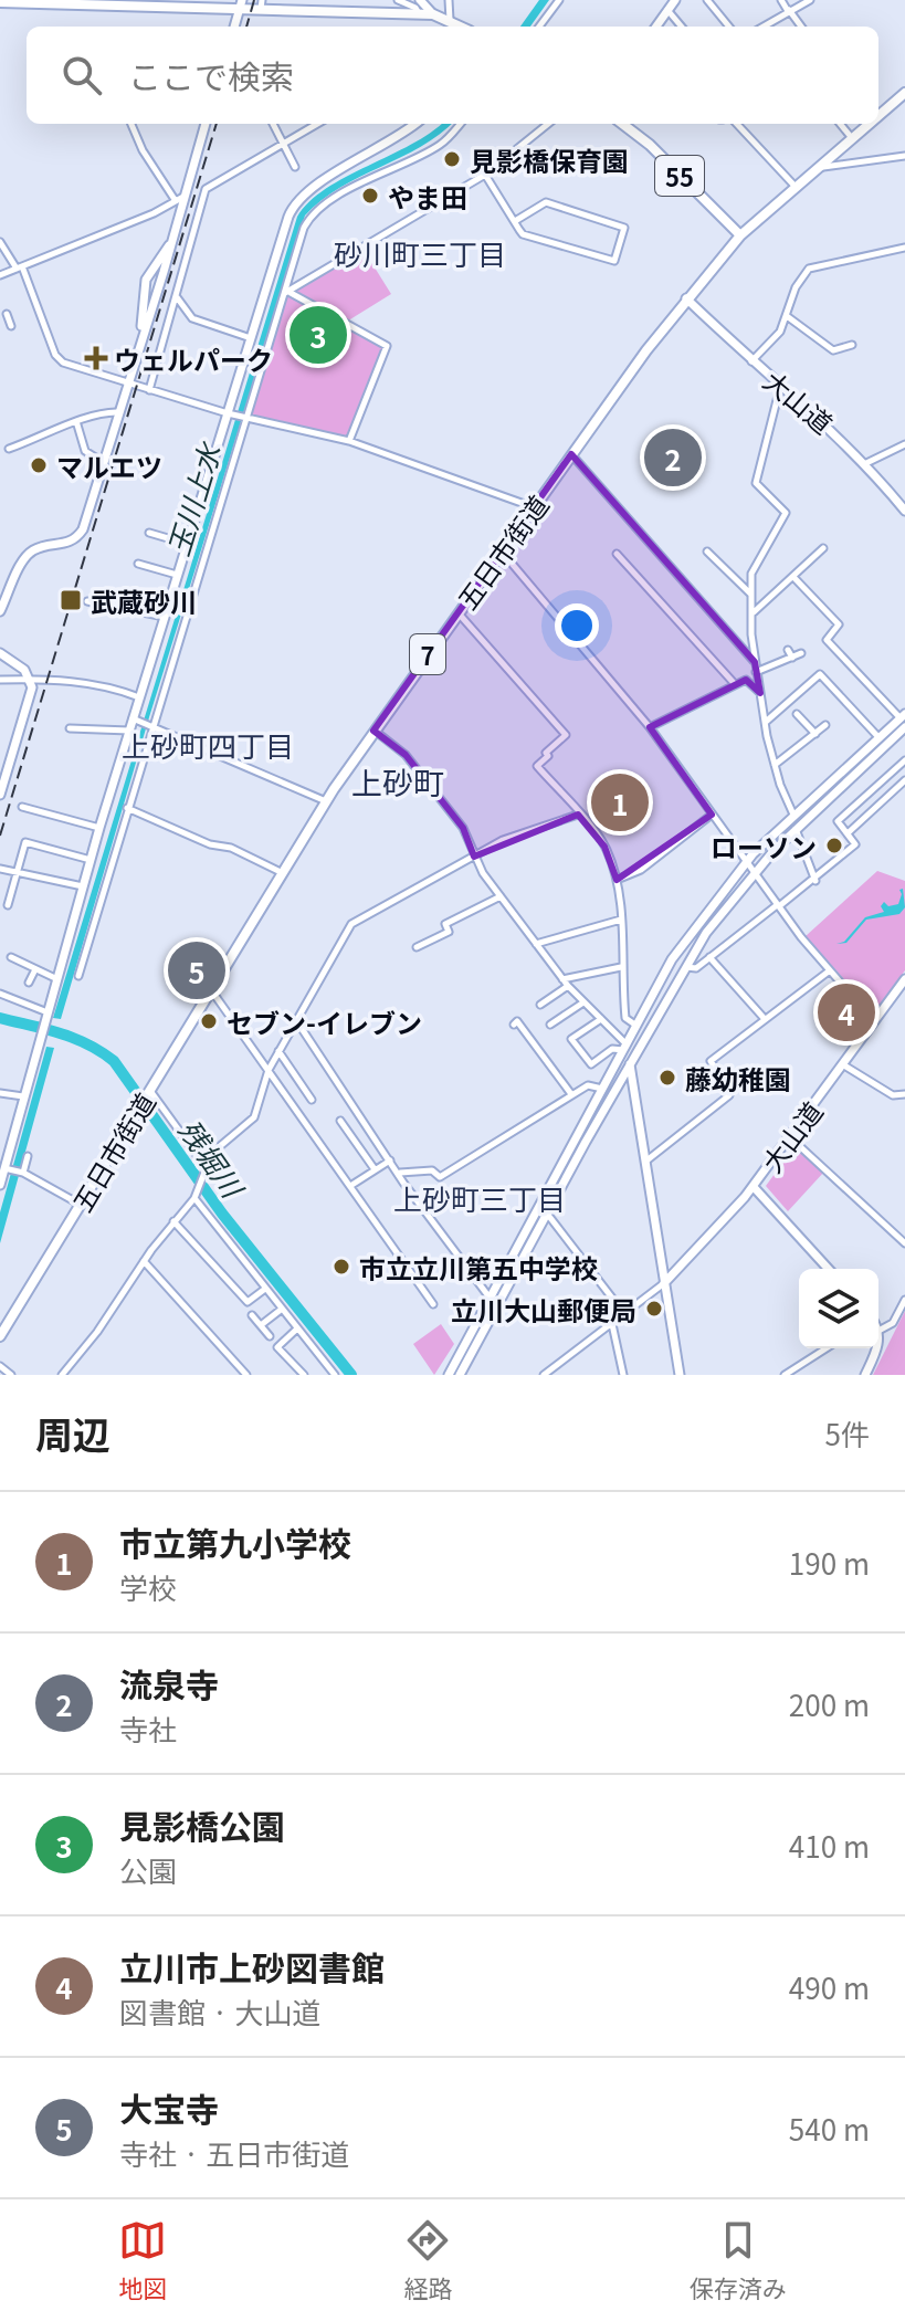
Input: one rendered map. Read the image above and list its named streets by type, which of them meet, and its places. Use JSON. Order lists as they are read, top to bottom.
{
  "streets": {
    "main road": ["55", "五日市街道", "7"],
    "street": ["大山道"]
  },
  "crossings": [
    ["55", "五日市街道"],
    ["大山道", "五日市街道"]
  ],
  "districts": [
    "砂川町三丁目",
    "上砂町四丁目",
    "上砂町",
    "上砂町三丁目"
  ],
  "water": ["玉川上水", "残堀川"],
  "places": {
    "other": [
      "見影橋保育園",
      "やま田",
      "マルエツ",
      "ローソン",
      "セブン-イレブン",
      "藤幼稚園",
      "市立立川第五中学校",
      "立川大山郵便局"
    ],
    "health": ["ウェルパーク"],
    "transit": ["武蔵砂川"]
  },
  "page": {
    "search": "ここで検索",
    "pins": [
      "3",
      "2",
      "1",
      "5",
      "4"
    ],
    "heading": ["周辺", "5件"],
    "list": [
      {
        "mark": "1",
        "name": "市立第九小学校",
        "note": "学校",
        "value": "190 m"
      },
      {
        "mark": "2",
        "name": "流泉寺",
        "note": "寺社",
        "value": "200 m"
      },
      {
        "mark": "3",
        "name": "見影橋公園",
        "note": "公園",
        "value": "410 m"
      },
      {
        "mark": "4",
        "name": "立川市上砂図書館",
        "note": "図書館 · 大山道",
        "value": "490 m"
      },
      {
        "mark": "5",
        "name": "大宝寺",
        "note": "寺社 · 五日市街道",
        "value": "540 m"
      }
    ],
    "nav": ["地図", "経路", "保存済み"]
  }
}
